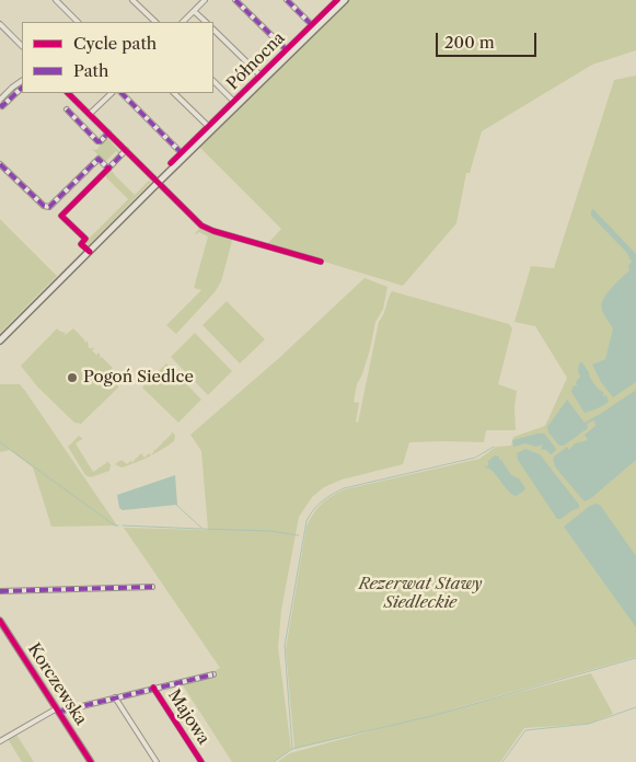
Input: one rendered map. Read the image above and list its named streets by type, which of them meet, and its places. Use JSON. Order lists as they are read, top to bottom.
{
  "streets": {
    "main road": ["Północna"],
    "street": ["Korczewska", "Majowa"]
  },
  "parks": ["Rezerwat Stawy Siedleckie"],
  "places": ["Pogoń Siedlce"],
  "legend": ["Cycle path", "Path"],
  "scale_bar": "200 m"
}
